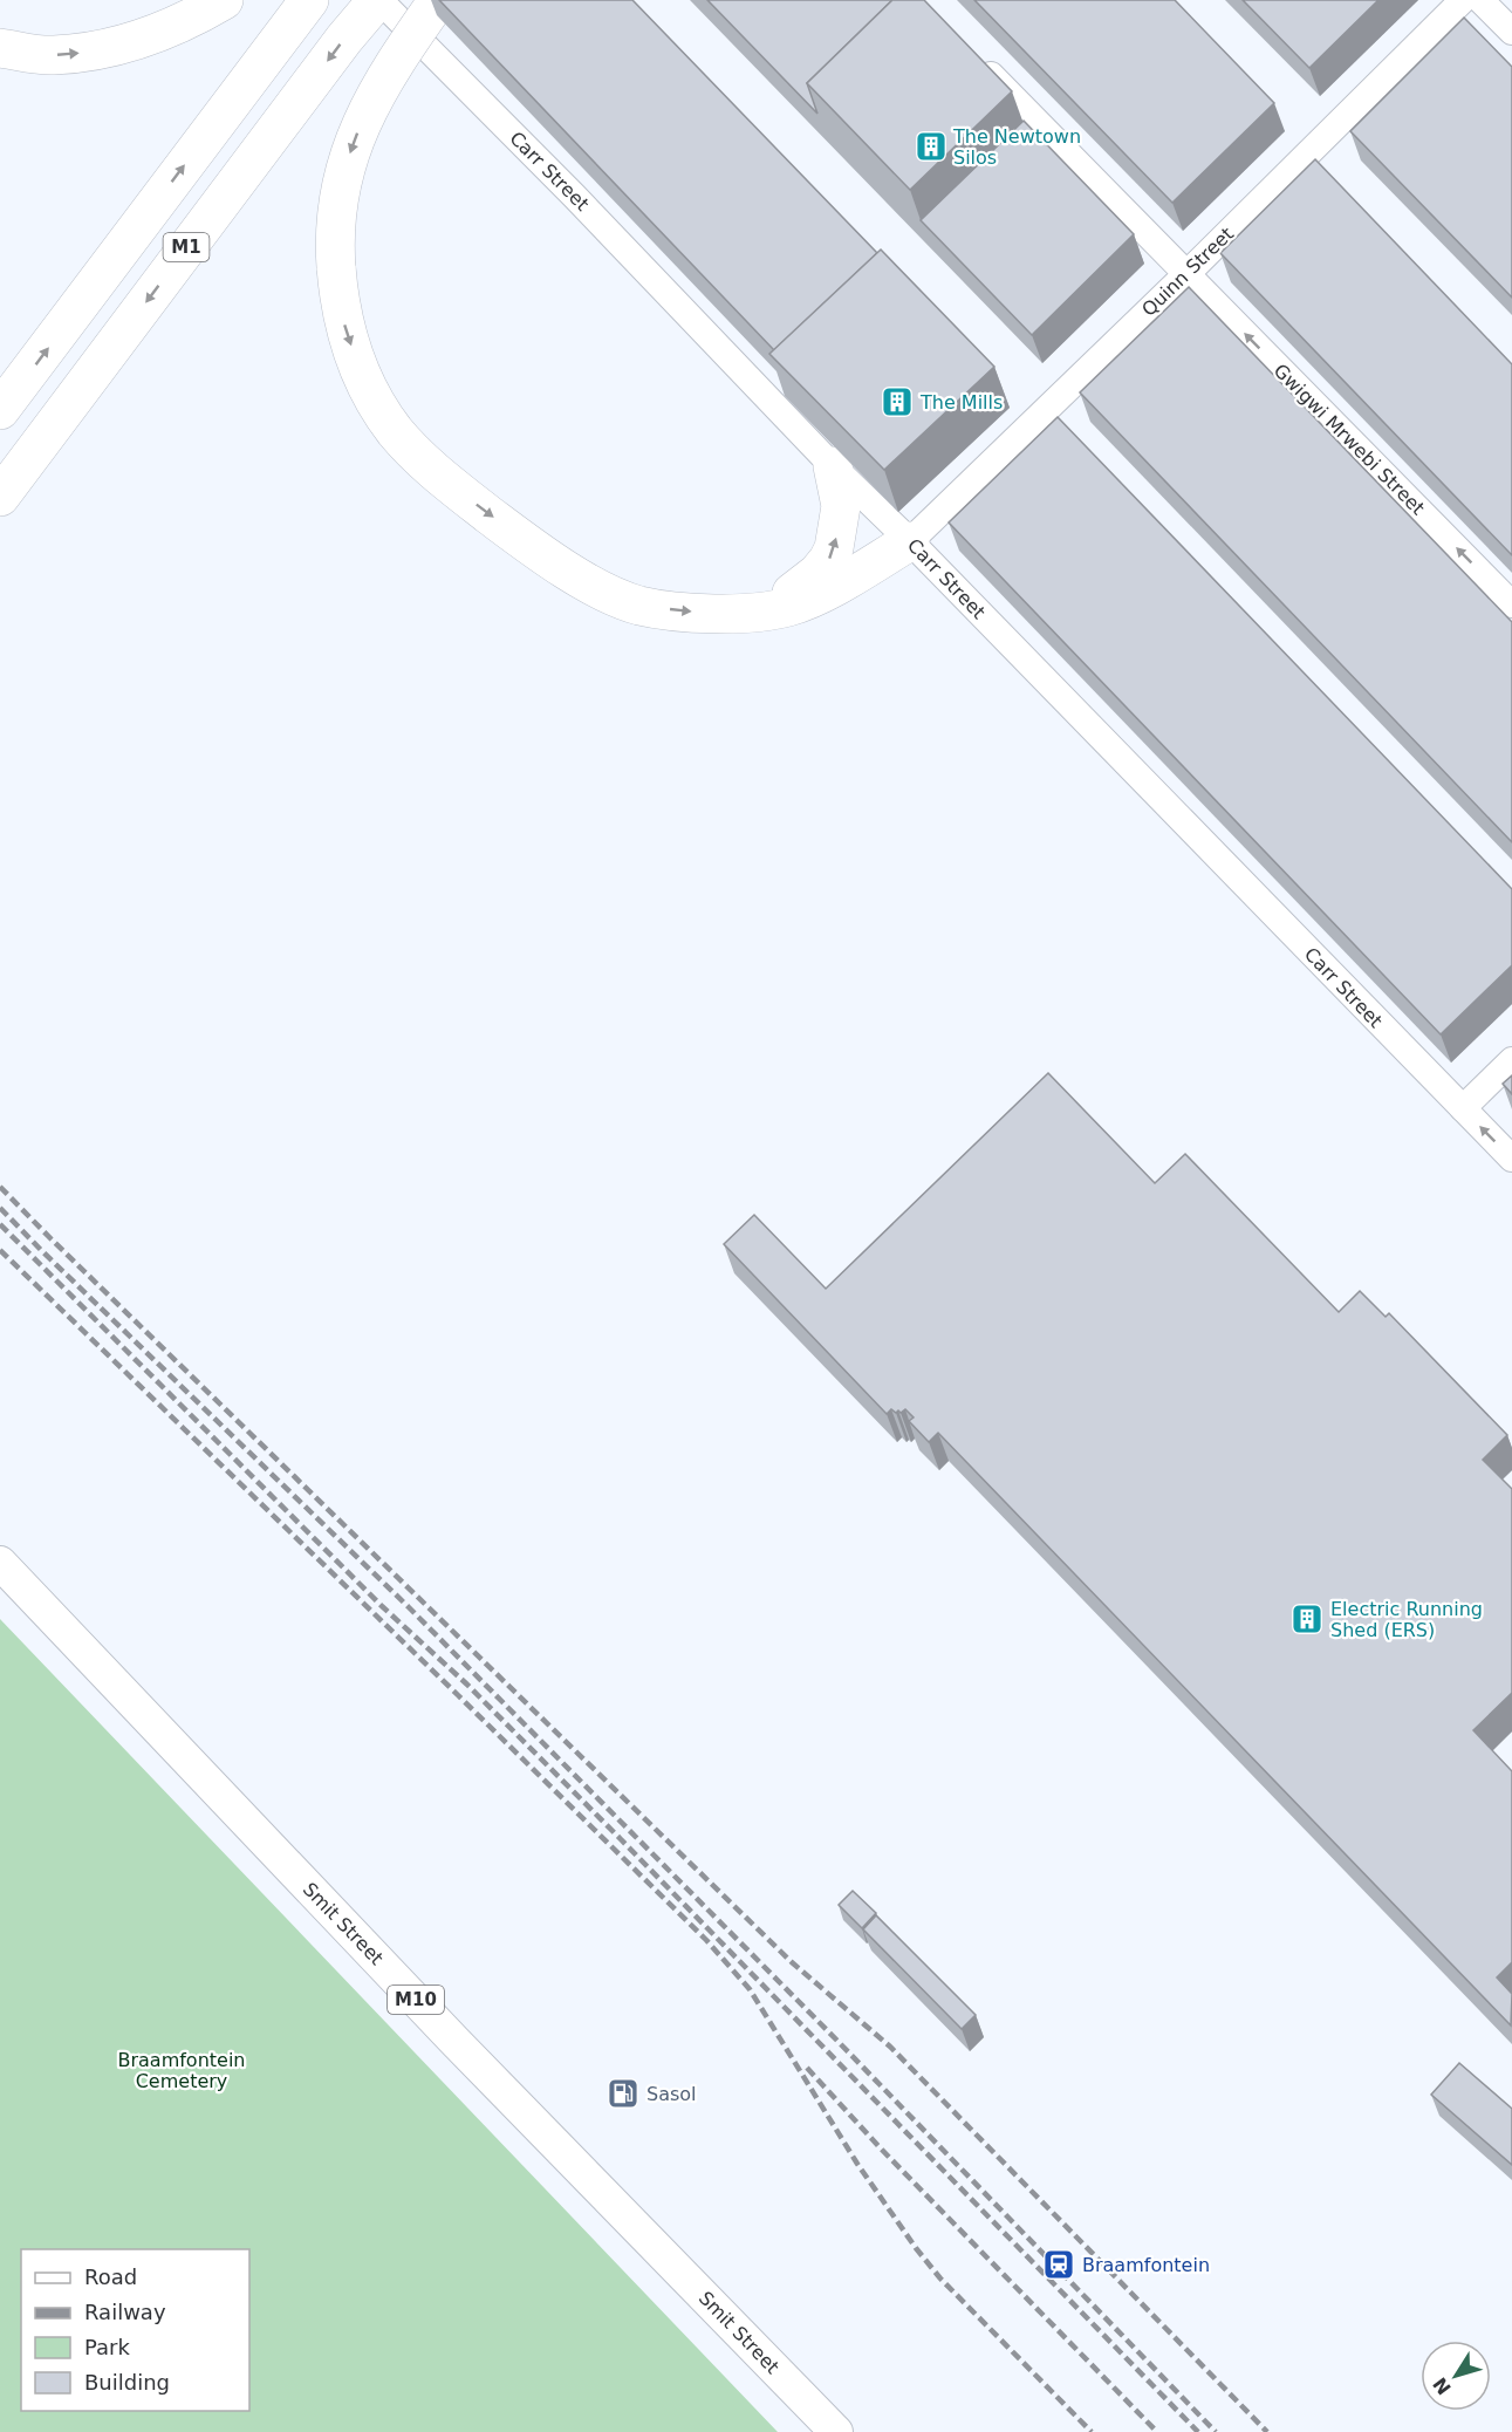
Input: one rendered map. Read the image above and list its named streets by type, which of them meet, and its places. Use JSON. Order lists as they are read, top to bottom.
{
  "streets": {
    "highway": ["M1"],
    "main road": ["Smit Street", "M10"],
    "street": ["Carr Street", "Quinn Street", "Gwigwi Mrwebi Street"]
  },
  "crossings": [
    ["Carr Street", "M1"],
    ["Carr Street", "Quinn Street"],
    ["Quinn Street", "Gwigwi Mrwebi Street"]
  ],
  "one_way": ["Gwigwi Mrwebi Street"],
  "parks": ["Braamfontein Cemetery"],
  "places": {
    "building": ["The Newtown Silos", "The Mills", "Electric Running Shed (ERS)"],
    "fuel station": ["Sasol"],
    "station": ["Braamfontein"]
  },
  "legend": [
    "Road",
    "Railway",
    "Park",
    "Building"
  ],
  "north": "bottom left"
}
